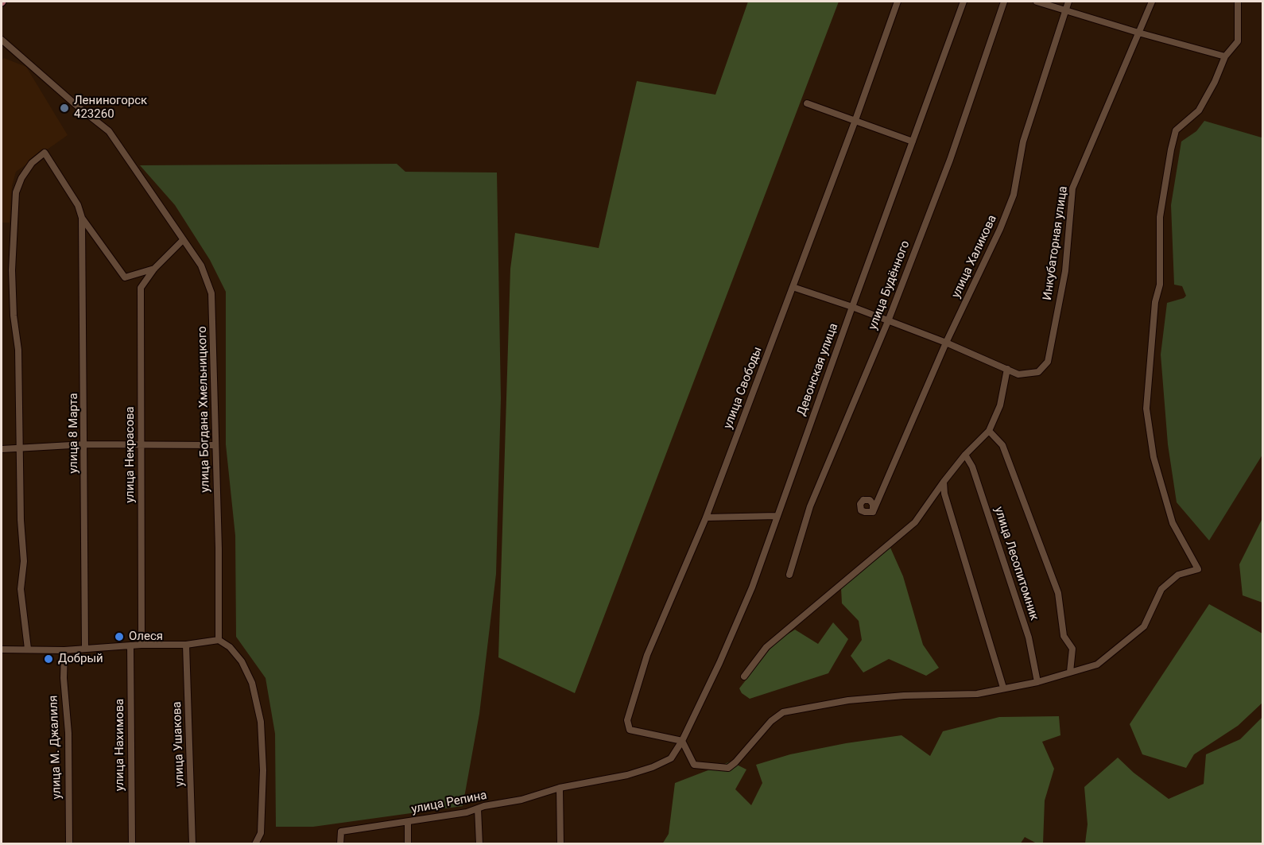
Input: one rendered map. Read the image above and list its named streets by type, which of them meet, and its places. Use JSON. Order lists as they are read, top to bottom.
{
  "streets": {
    "street": [
      "Инкубаторная улица",
      "улица Халикова",
      "улица Будённого",
      "Девонская улица",
      "улица Свободы",
      "улица Богдана Хмельницкого",
      "улица 8 Марта",
      "улица Некрасова",
      "улица Лесопитомник",
      "улица Ушакова",
      "улица Нахимова",
      "улица М. Джалиля",
      "улица Репина"
    ]
  },
  "crossings": [
    ["Инкубаторная улица", "улица Халикова"],
    ["Инкубаторная улица", "улица Будённого"],
    ["Инкубаторная улица", "Девонская улица"],
    ["Инкубаторная улица", "улица Свободы"],
    ["Девонская улица", "улица Свободы"],
    ["Девонская улица", "улица Репина"],
    ["улица Свободы", "улица Репина"],
    ["улица Богдана Хмельницкого", "улица Некрасова"],
    ["улица 8 Марта", "улица Некрасова"]
  ],
  "places": ["Лениногорск 423260", "Олеся", "Добрый"]
}
